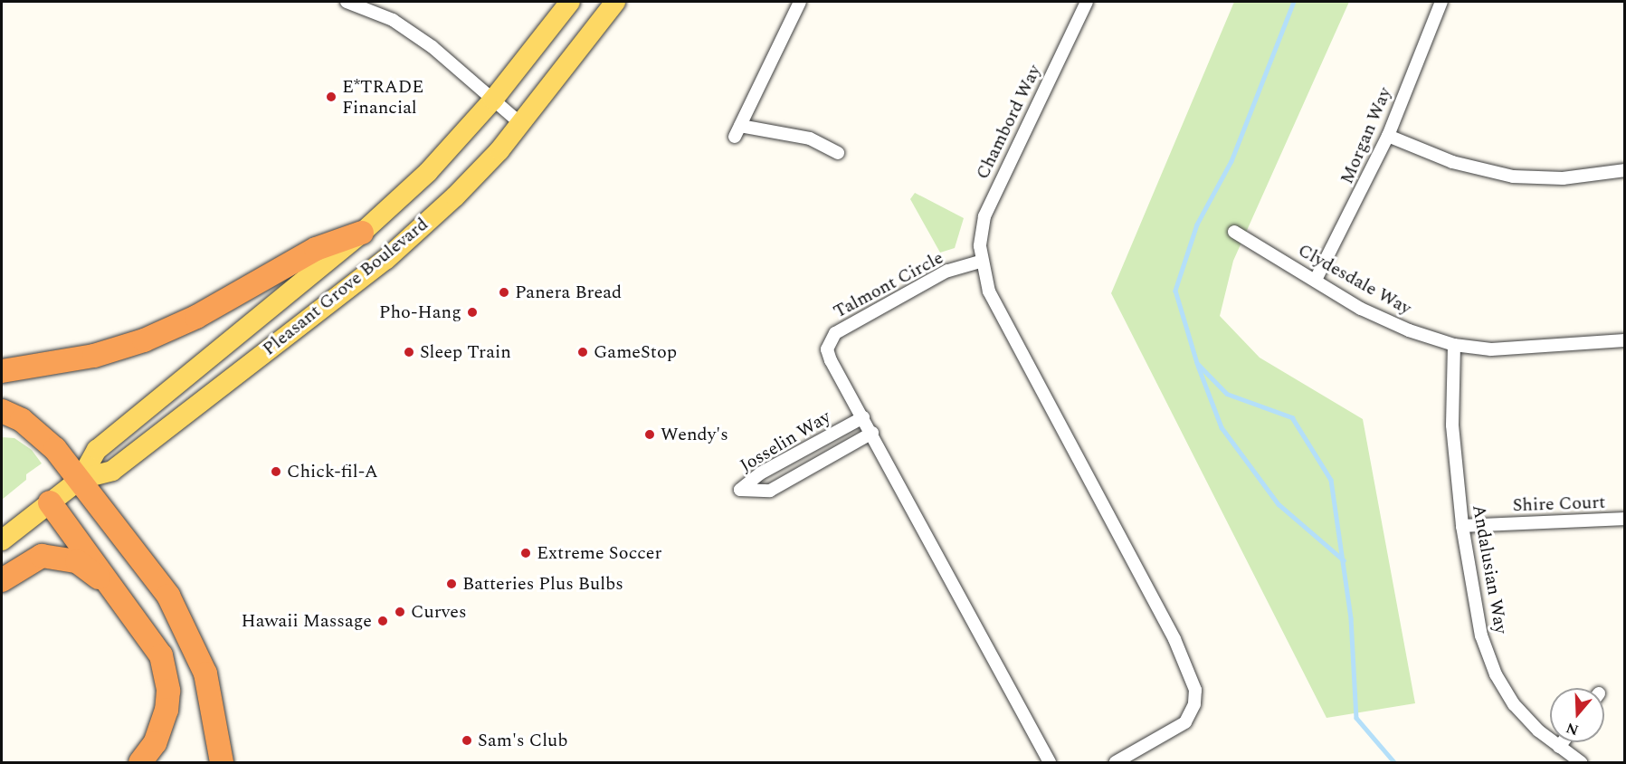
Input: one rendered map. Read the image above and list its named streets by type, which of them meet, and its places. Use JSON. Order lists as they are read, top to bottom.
{
  "streets": {
    "main road": ["Pleasant Grove Boulevard"],
    "street": [
      "Chambord Way",
      "Morgan Way",
      "Clydesdale Way",
      "Talmont Circle",
      "Josselin Way",
      "Shire Court",
      "Andalusian Way"
    ]
  },
  "crossings": [
    ["Chambord Way", "Talmont Circle"],
    ["Morgan Way", "Clydesdale Way"],
    ["Clydesdale Way", "Andalusian Way"],
    ["Talmont Circle", "Josselin Way"],
    ["Shire Court", "Andalusian Way"]
  ],
  "places": [
    "E*TRADE Financial",
    "Panera Bread",
    "Pho-Hang",
    "Sleep Train",
    "GameStop",
    "Wendy's",
    "Chick-fil-A",
    "Extreme Soccer",
    "Batteries Plus Bulbs",
    "Curves",
    "Hawaii Massage",
    "Sam's Club"
  ],
  "north": "bottom"
}
